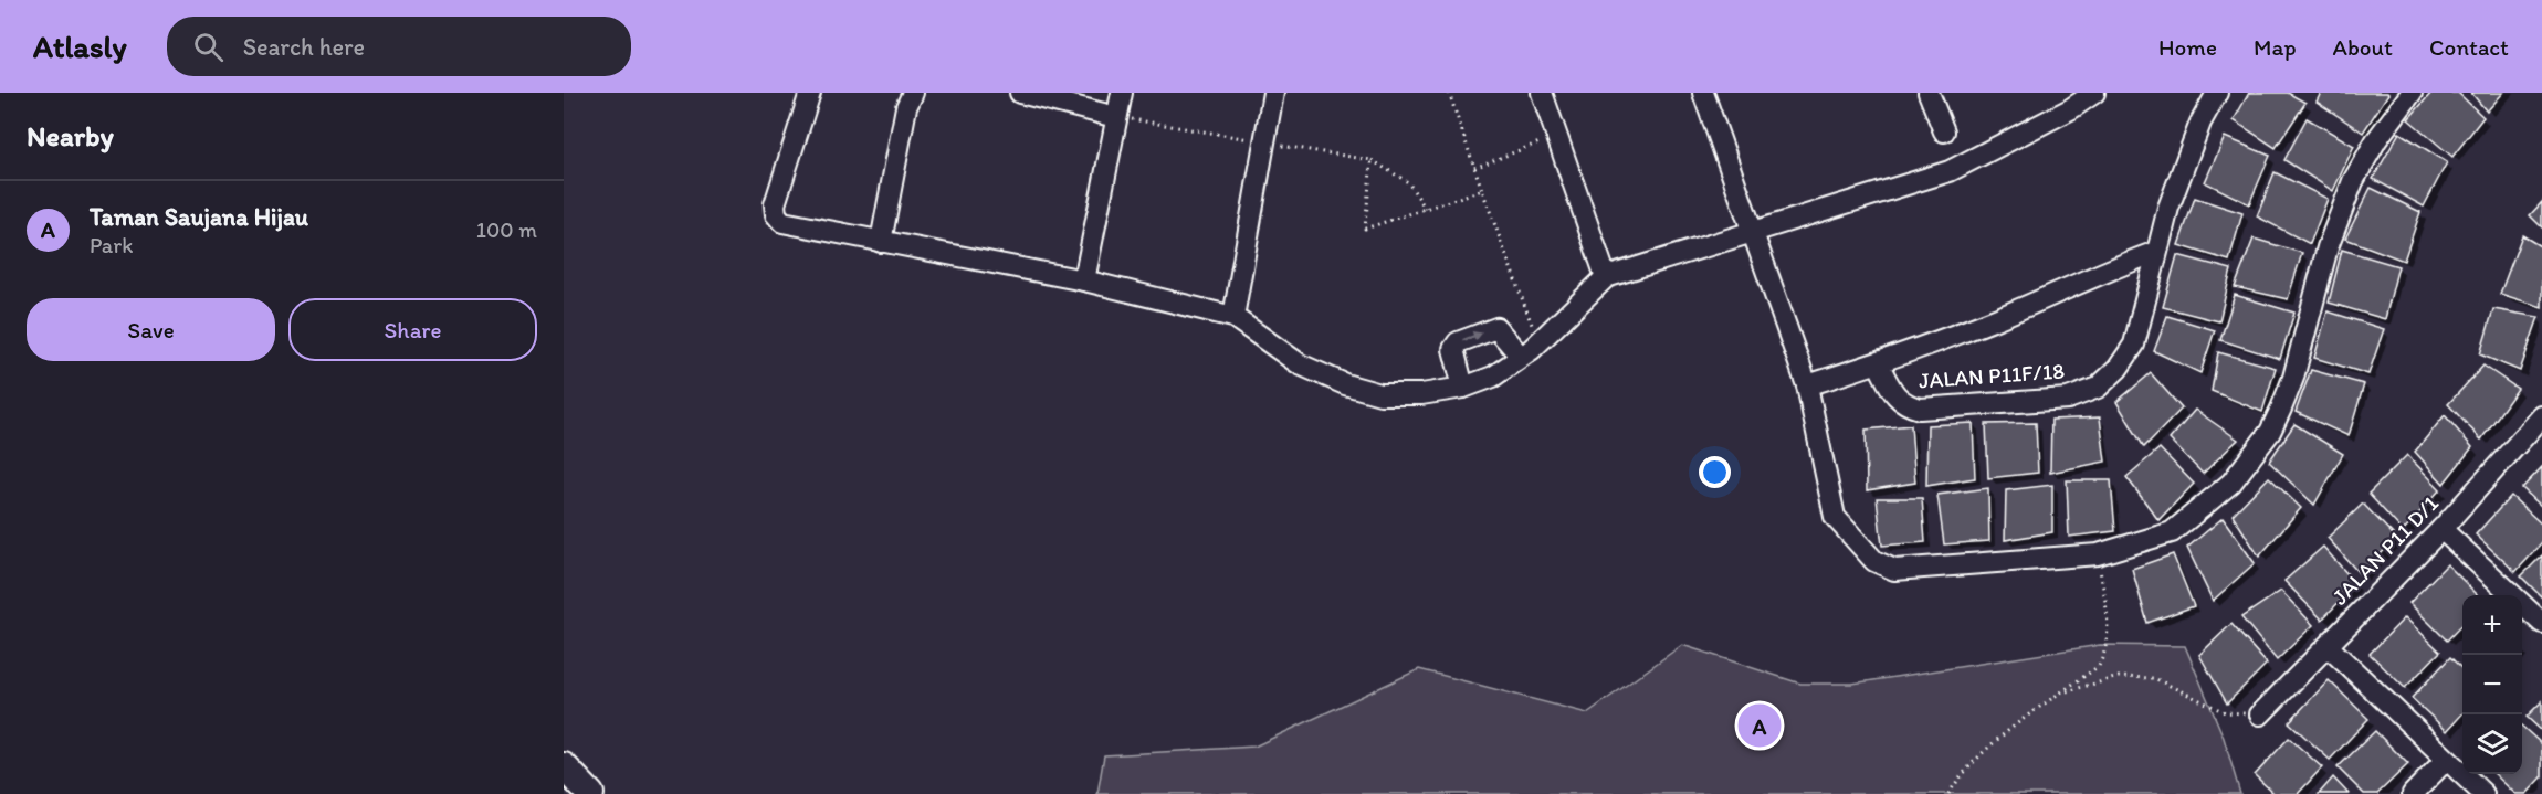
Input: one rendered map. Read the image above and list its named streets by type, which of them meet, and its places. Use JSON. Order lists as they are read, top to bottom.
{
  "streets": {
    "street": ["JALAN P11F/18", "JALAN P11 D/1"]
  },
  "page": {
    "header": "Atlasly",
    "search": "Search here",
    "nav": [
      "Home",
      "Map",
      "About",
      "Contact"
    ],
    "heading": "Nearby",
    "list": [
      {
        "mark": "A",
        "name": "Taman Saujana Hijau",
        "note": "Park",
        "value": "100 m"
      }
    ],
    "buttons": ["Save", "Share"],
    "map_buttons": ["+", "−"],
    "pins": "A"
  }
}
